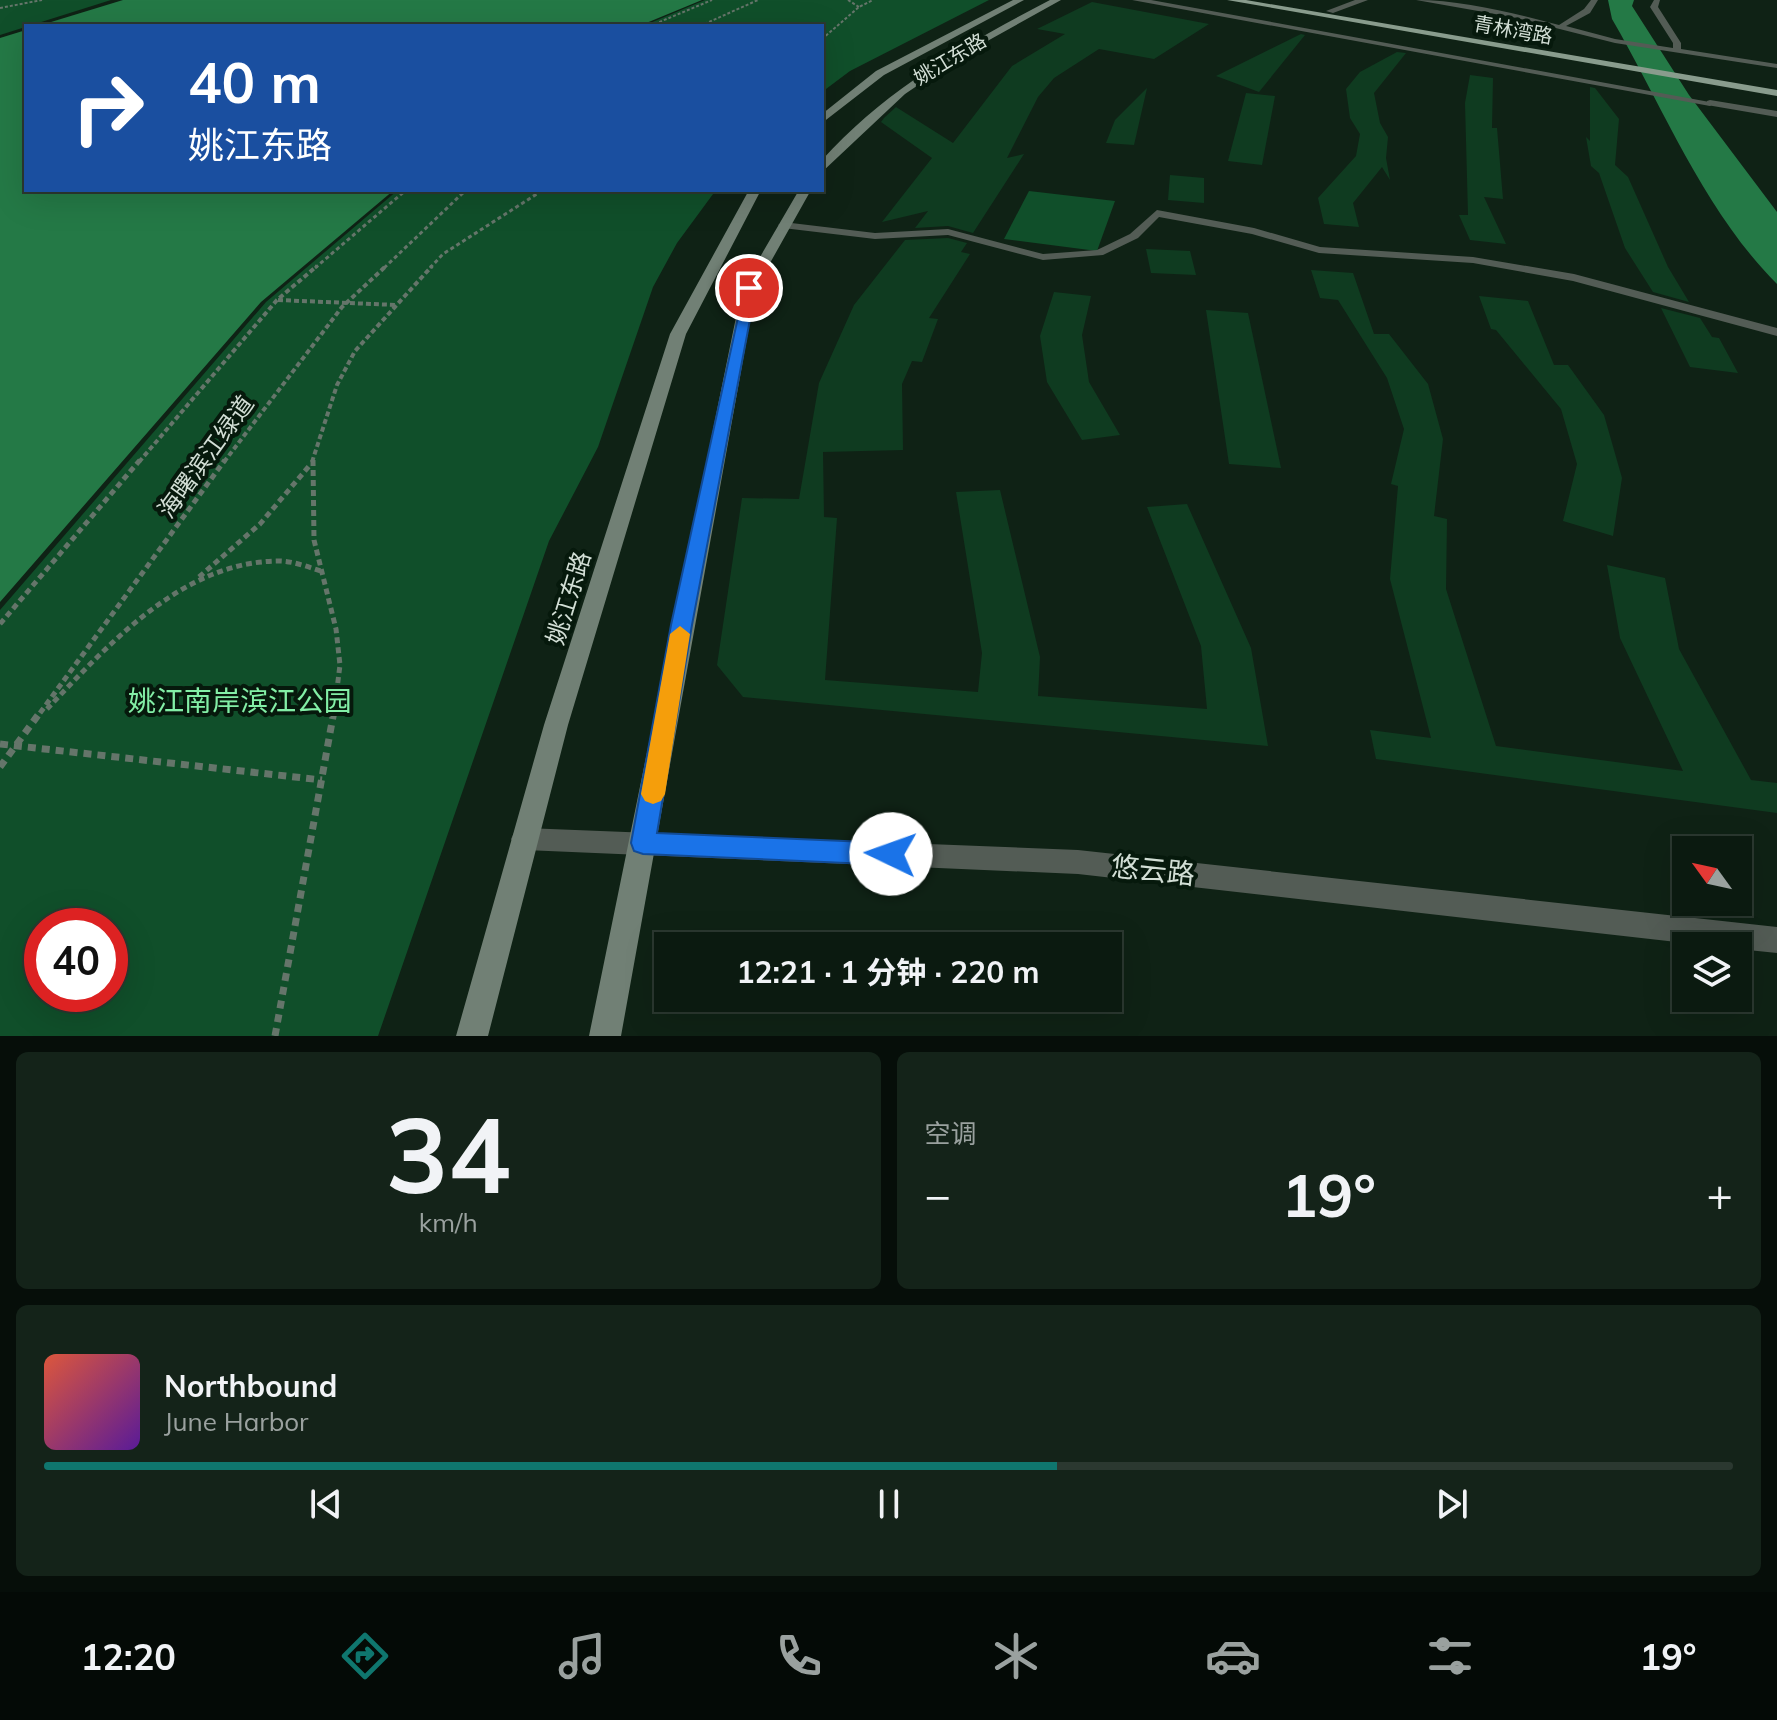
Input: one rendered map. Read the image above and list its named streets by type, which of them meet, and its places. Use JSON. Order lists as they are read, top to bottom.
{
  "streets": {
    "main road": ["青林湾路", "姚江东路"],
    "street": ["悠云路"],
    "path": ["海曙滨江绿道"]
  },
  "crossings": [
    ["姚江东路", "悠云路"]
  ],
  "parks": ["姚江南岸滨江公园"],
  "north": "top left",
  "page": {
    "turn": ["40 m", "姚江东路"],
    "limit": "40",
    "trip": "12:21 · 1 分钟 · 220 m",
    "tile": [
      ["34", "km/h"],
      "空调"
    ],
    "heat": ["−", "19°", "+"],
    "song": ["Northbound", "June Harbor"],
    "tabs": ["12:20", "19°"]
  }
}
